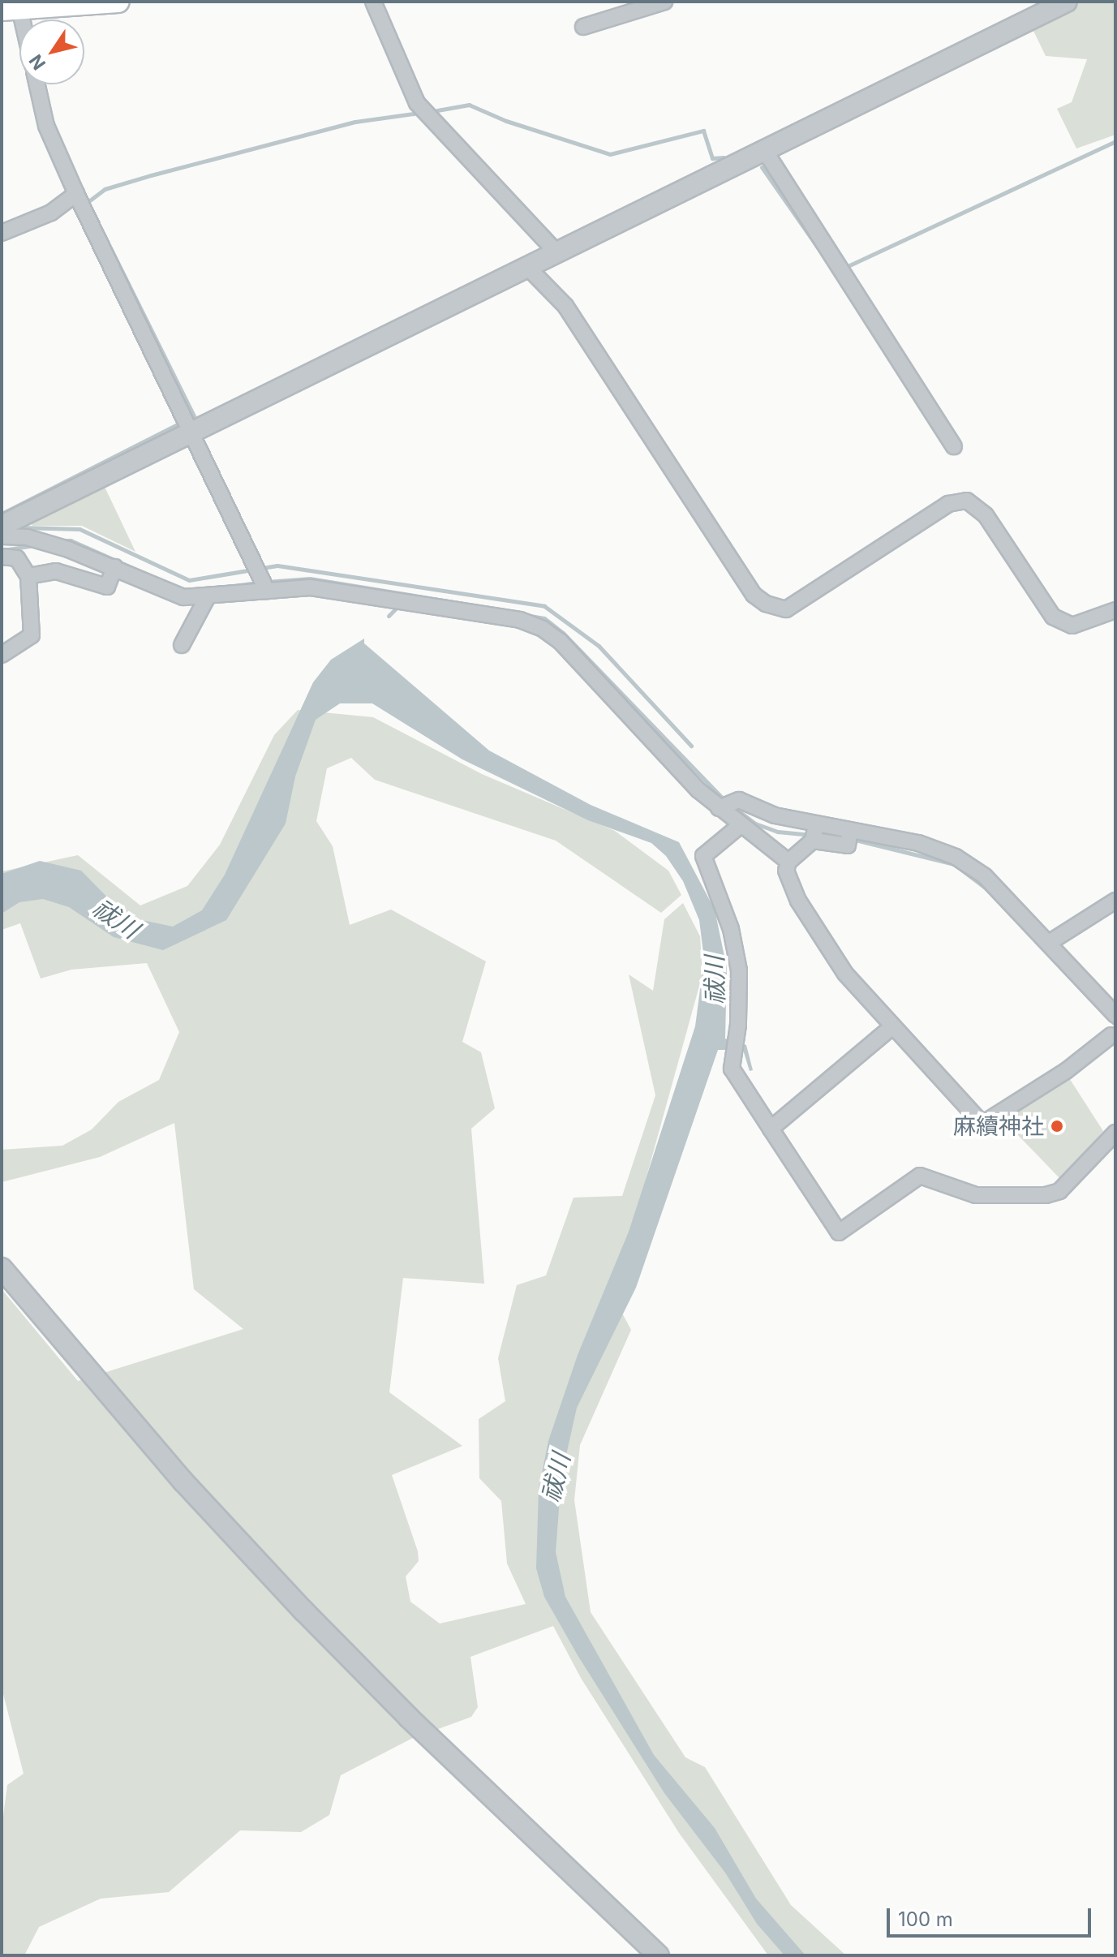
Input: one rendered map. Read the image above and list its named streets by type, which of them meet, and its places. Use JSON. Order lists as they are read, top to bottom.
{
  "water": ["祓川"],
  "places": ["麻續神社"],
  "scale_bar": "100 m",
  "north": "bottom left"
}
